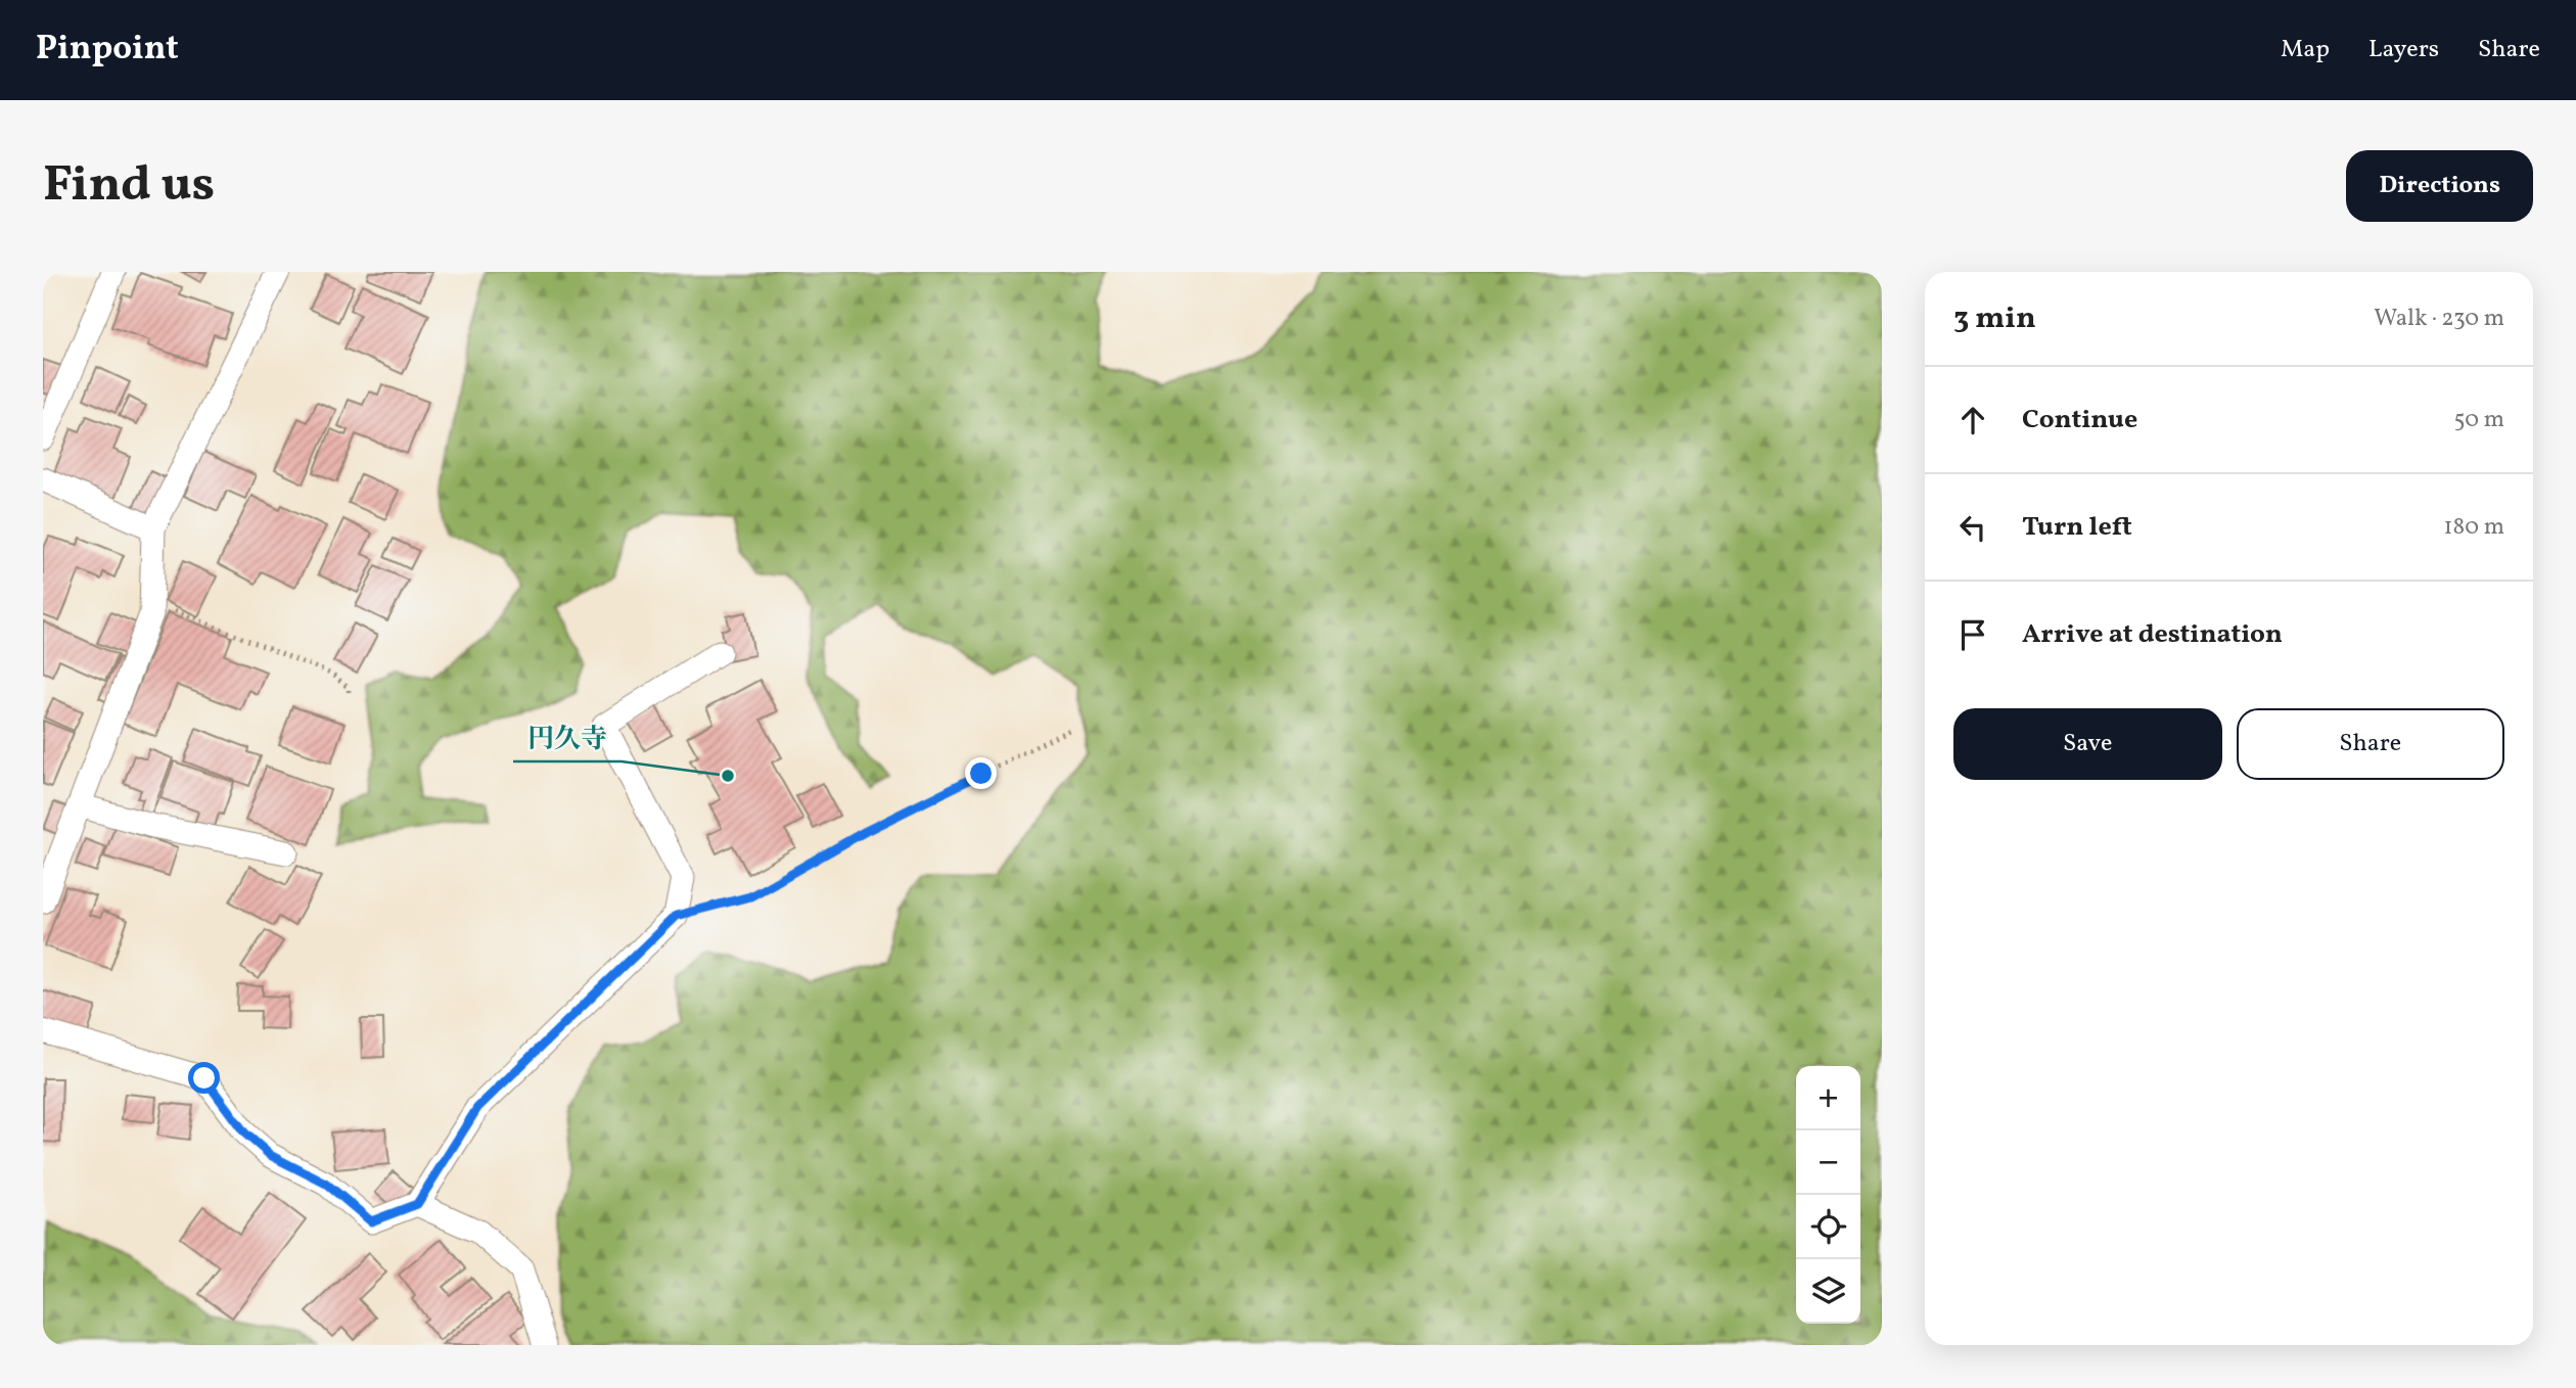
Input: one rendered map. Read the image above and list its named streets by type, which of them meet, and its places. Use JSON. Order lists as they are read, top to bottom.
{
  "places": ["円久寺"],
  "page": {
    "header": "Pinpoint",
    "nav": ["Map", "Layers", "Share"],
    "buttons": [
      "Directions",
      ["Save", "Share"]
    ],
    "title": "Find us",
    "heading": ["3 min", "Walk · 230 m"],
    "list": [
      ["Continue", "50 m"],
      ["Turn left", "180 m"],
      "Arrive at destination"
    ],
    "map_buttons": ["+", "−"]
  }
}
